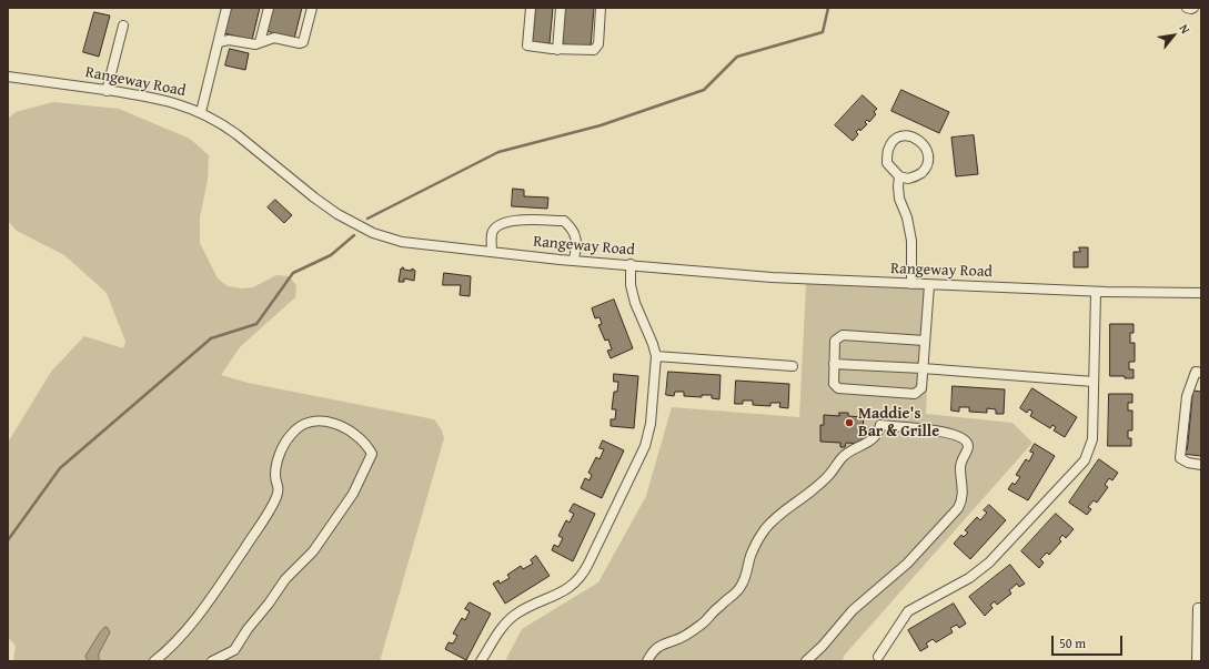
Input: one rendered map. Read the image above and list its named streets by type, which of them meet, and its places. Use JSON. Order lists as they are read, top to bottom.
{
  "streets": {
    "street": ["Rangeway Road"]
  },
  "places": ["Maddie's Bar & Grille"],
  "scale_bar": "50 m",
  "north": "top right"
}
